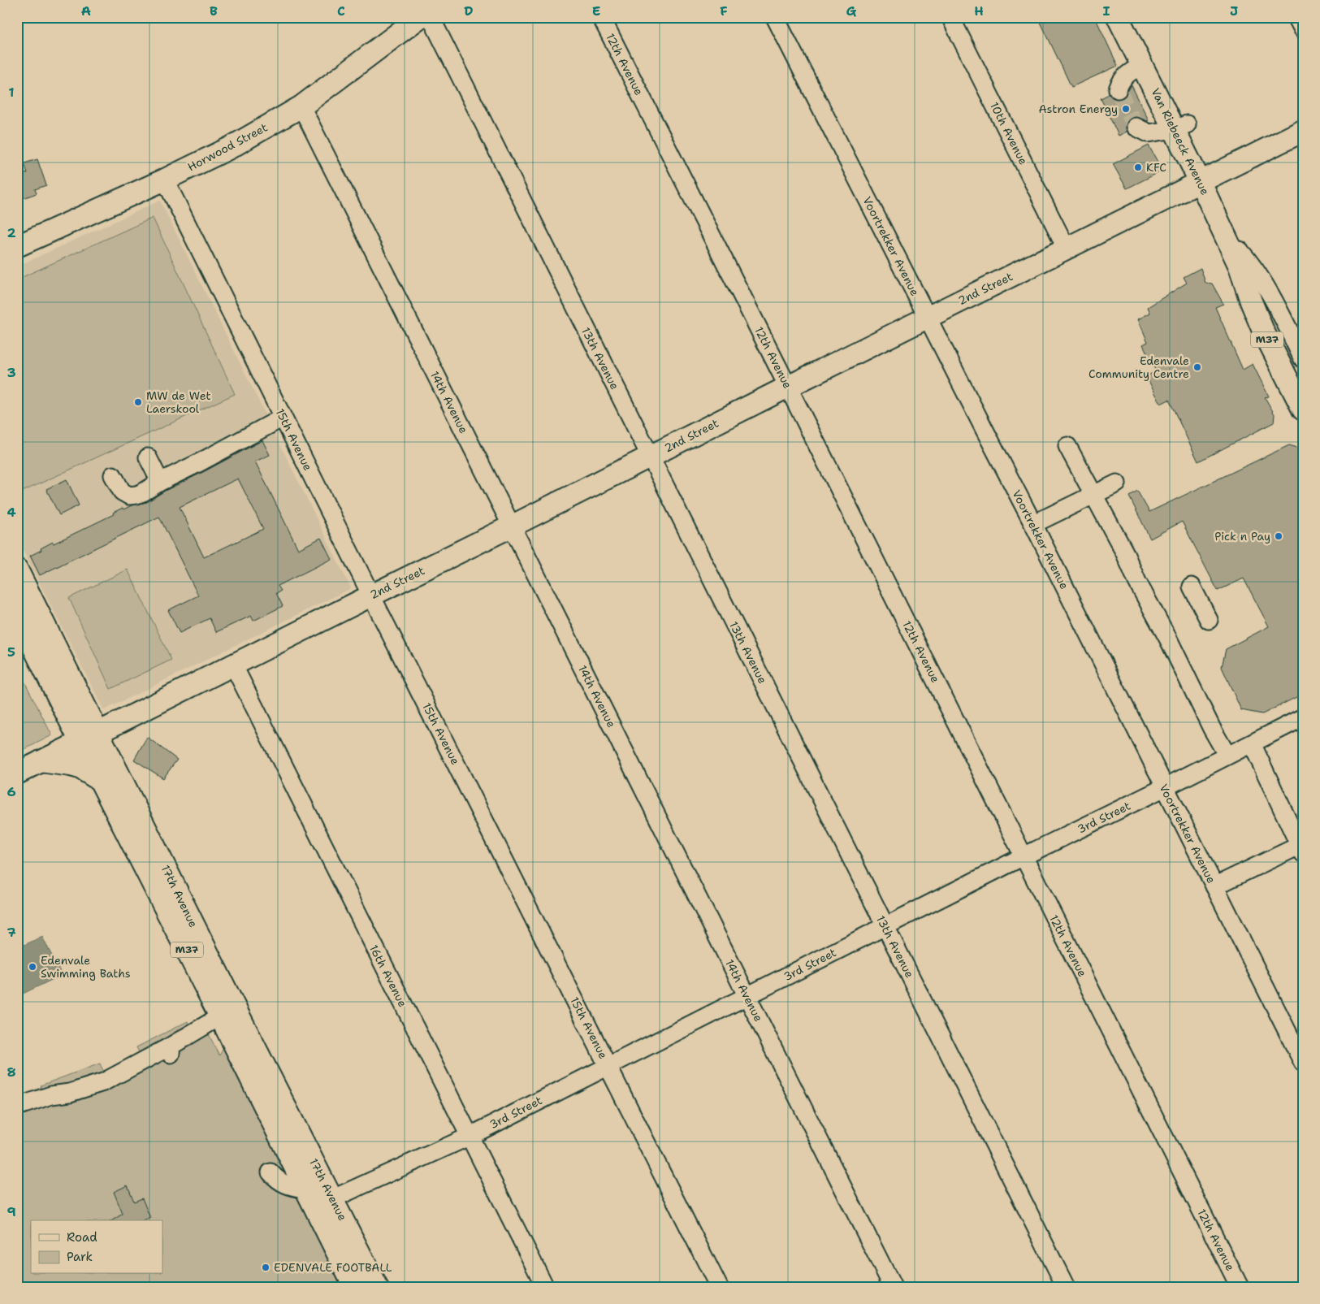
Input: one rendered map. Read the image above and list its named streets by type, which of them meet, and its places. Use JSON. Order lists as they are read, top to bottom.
{
  "streets": {
    "main road": [
      "Van Riebeeck Avenue",
      "Horwood Street",
      "2nd Street",
      "M37",
      "17th Avenue"
    ],
    "street": [
      "12th Avenue",
      "10th Avenue",
      "Voortrekker Avenue",
      "13th Avenue",
      "14th Avenue",
      "15th Avenue",
      "3rd Street",
      "16th Avenue"
    ]
  },
  "crossings": [
    ["12th Avenue", "2nd Street"],
    ["12th Avenue", "3rd Street"],
    ["10th Avenue", "2nd Street"],
    ["Van Riebeeck Avenue", "2nd Street"],
    ["Horwood Street", "14th Avenue"],
    ["Horwood Street", "15th Avenue"],
    ["Voortrekker Avenue", "2nd Street"],
    ["Voortrekker Avenue", "3rd Street"],
    ["2nd Street", "13th Avenue"],
    ["2nd Street", "14th Avenue"],
    ["2nd Street", "15th Avenue"],
    ["2nd Street", "17th Avenue"],
    ["2nd Street", "16th Avenue"],
    ["13th Avenue", "3rd Street"],
    ["14th Avenue", "3rd Street"],
    ["15th Avenue", "3rd Street"],
    ["3rd Street", "17th Avenue"],
    ["3rd Street", "16th Avenue"]
  ],
  "places": [
    "Astron Energy",
    "KFC",
    "Edenvale Community Centre",
    "MW de Wet Laerskool",
    "Pick n Pay",
    "Edenvale Swimming Baths",
    "EDENVALE FOOTBALL"
  ],
  "legend": ["Road", "Park"],
  "grid": {
    "columns": [
      "A",
      "B",
      "C",
      "D",
      "E",
      "F",
      "G",
      "H",
      "I",
      "J"
    ],
    "rows": [
      "1",
      "2",
      "3",
      "4",
      "5",
      "6",
      "7",
      "8",
      "9"
    ]
  }
}
